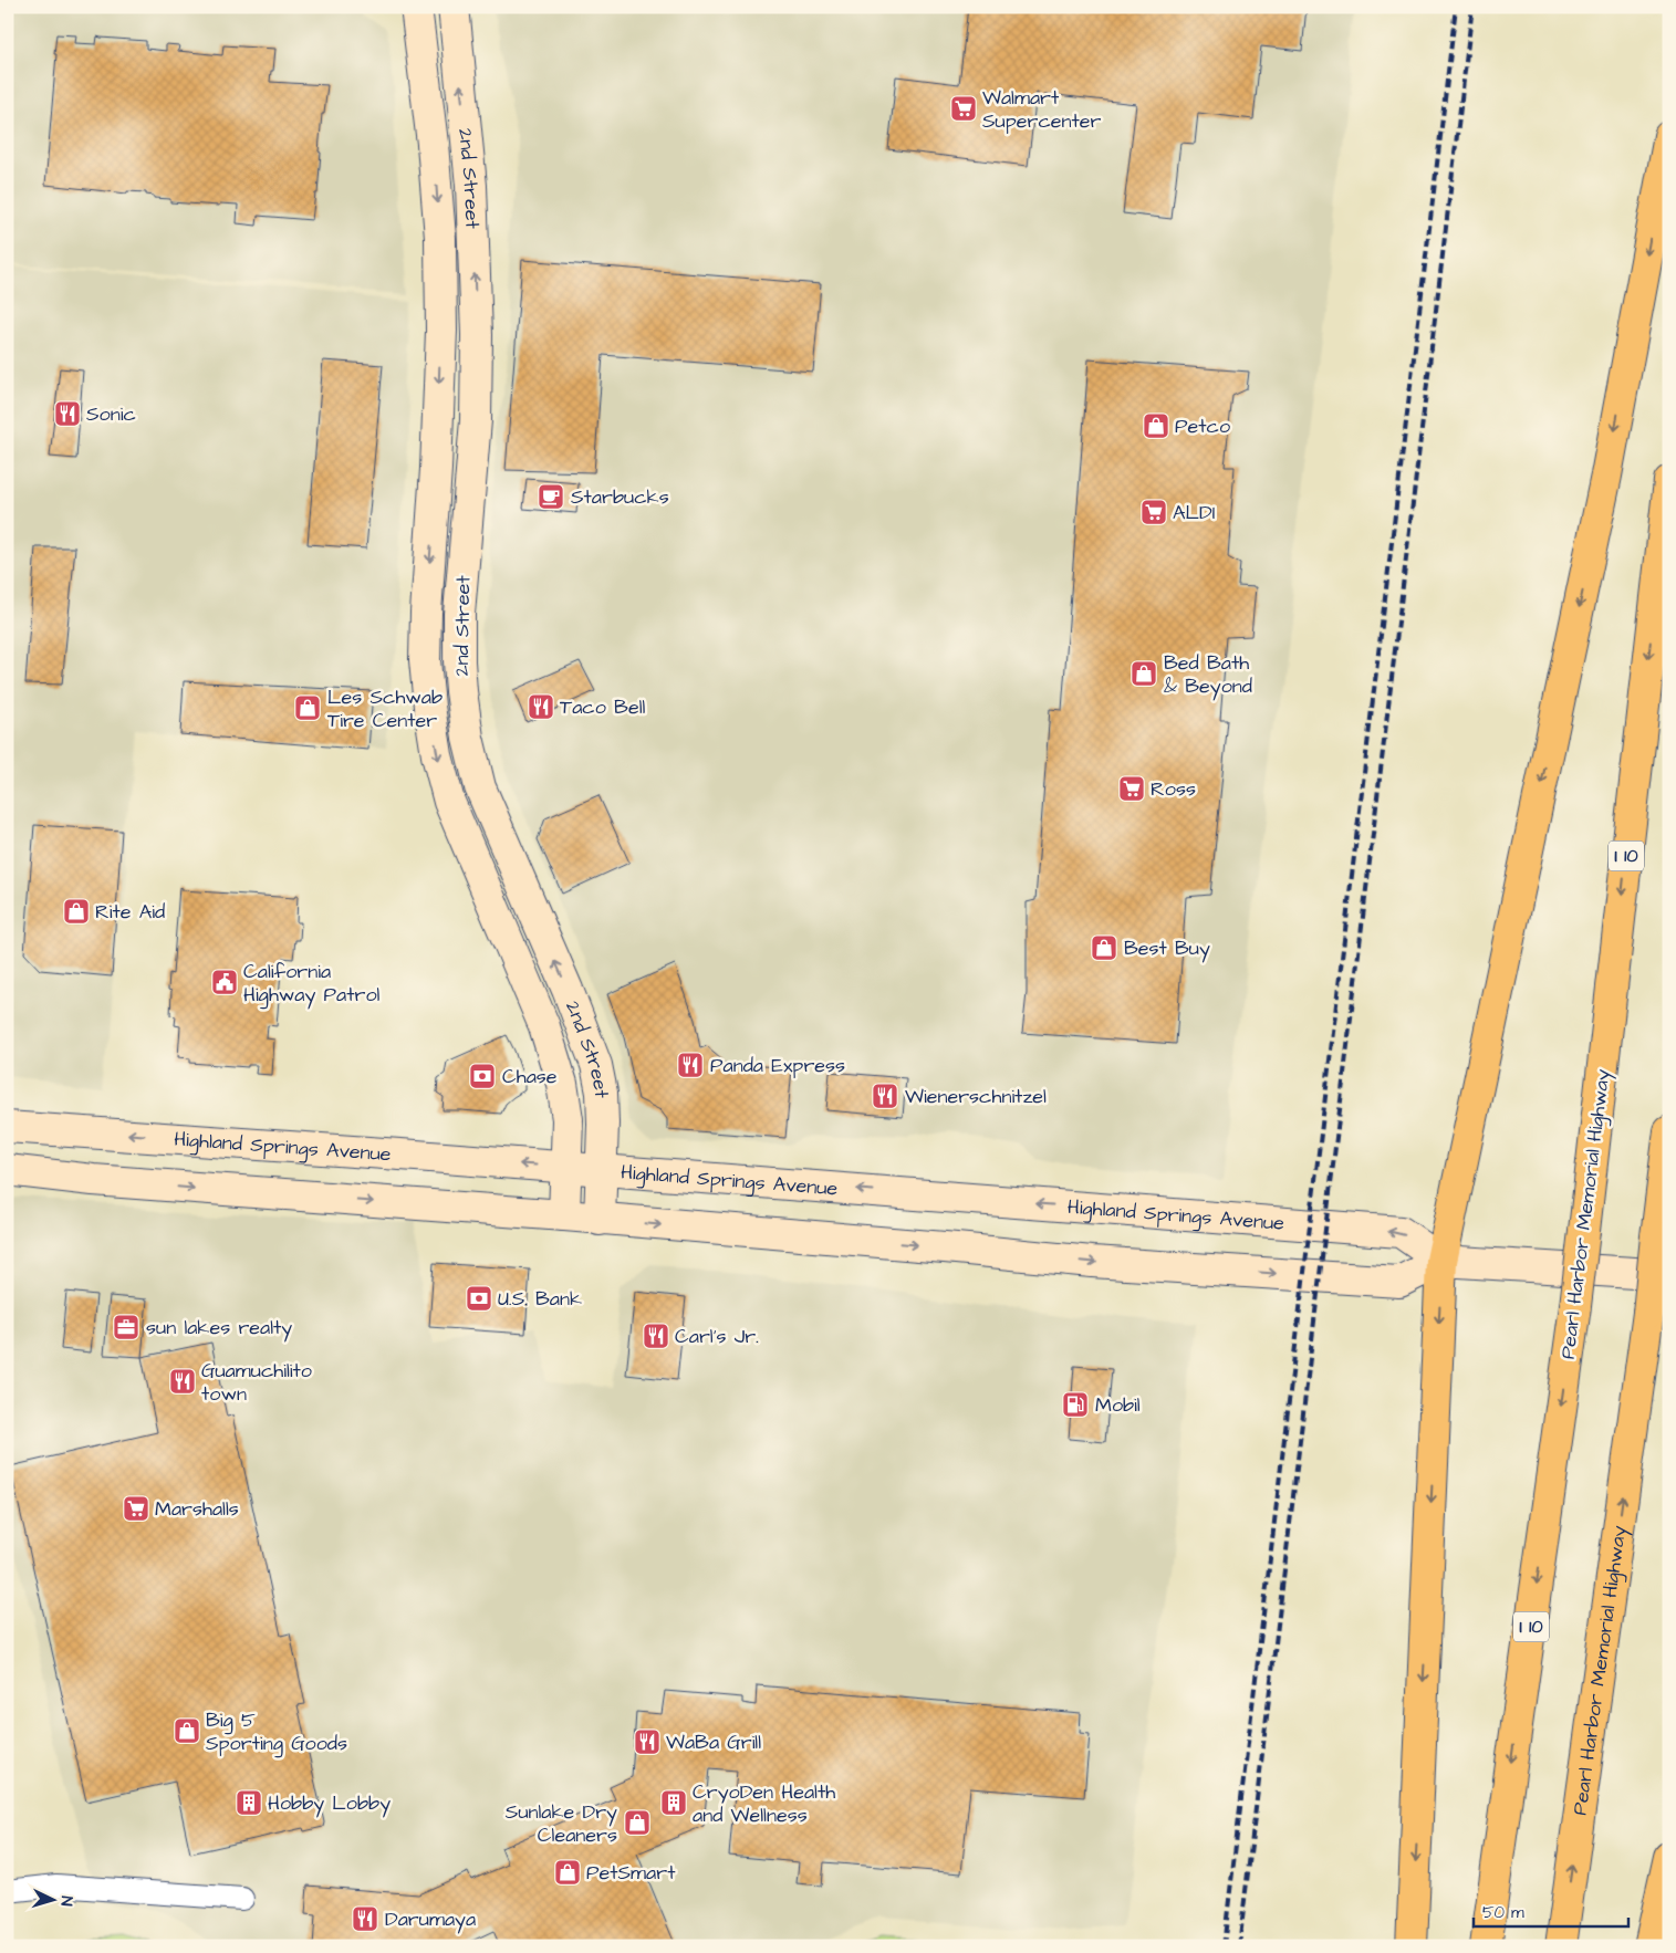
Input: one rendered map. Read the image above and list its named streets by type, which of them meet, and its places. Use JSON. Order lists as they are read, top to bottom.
{
  "streets": {
    "highway": ["I 10", "Pearl Harbor Memorial Highway"],
    "main road": ["2nd Street", "Highland Springs Avenue"]
  },
  "crossings": [
    ["2nd Street", "Highland Springs Avenue"]
  ],
  "places": {
    "supermarket": [
      "Walmart Supercenter",
      "ALDI",
      "Ross",
      "Marshalls"
    ],
    "restaurant": [
      "Sonic",
      "Taco Bell",
      "Panda Express",
      "Wienerschnitzel",
      "Carl's Jr.",
      "Guamuchilito town",
      "WaBa Grill",
      "Darumaya"
    ],
    "shop": [
      "Petco",
      "Bed Bath & Beyond",
      "Les Schwab Tire Center",
      "Rite Aid",
      "Best Buy",
      "Big 5 Sporting Goods",
      "Sunlake Dry Cleaners",
      "PetSmart"
    ],
    "cafe": ["Starbucks"],
    "public building": ["California Highway Patrol"],
    "bank": ["Chase", "U.S. Bank"],
    "office": ["sun lakes realty"],
    "fuel station": ["Mobil"],
    "building": ["Hobby Lobby", "CryoDen Health and Wellness"]
  },
  "scale_bar": "50 m",
  "north": "right"
}
